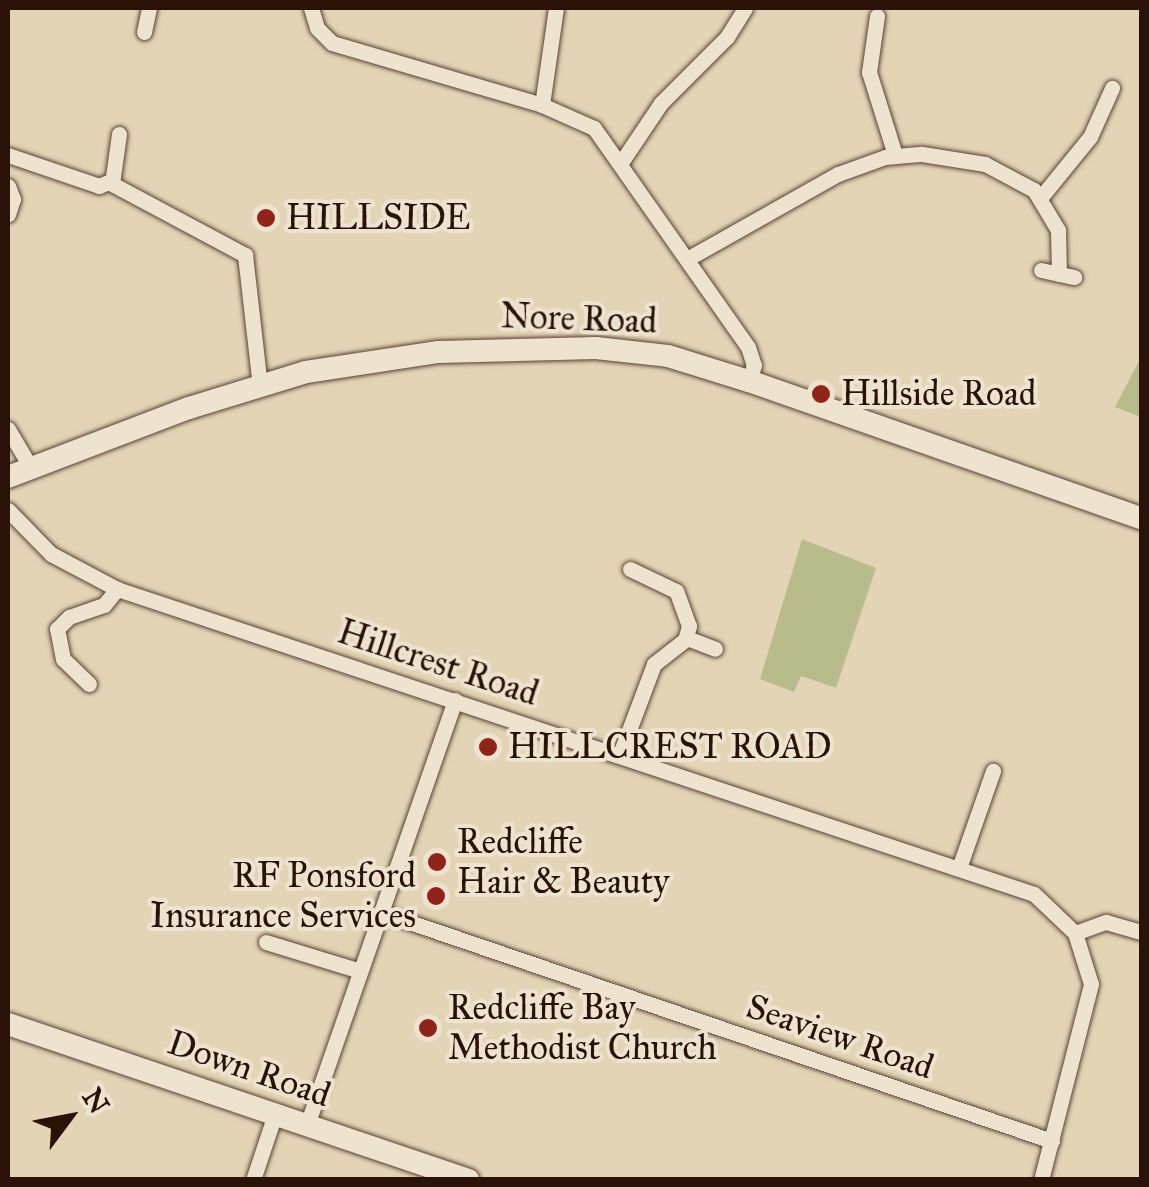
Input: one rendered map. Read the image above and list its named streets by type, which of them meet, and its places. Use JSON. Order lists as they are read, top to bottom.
{
  "streets": {
    "street": [
      "Nore Road",
      "Hillcrest Road",
      "Seaview Road",
      "Down Road"
    ]
  },
  "places": [
    "HILLSIDE",
    "Hillside Road",
    "HILLCREST ROAD",
    "Redcliffe Hair & Beauty",
    "RF Ponsford Insurance Services",
    "Redcliffe Bay Methodist Church"
  ],
  "north": "top right"
}
